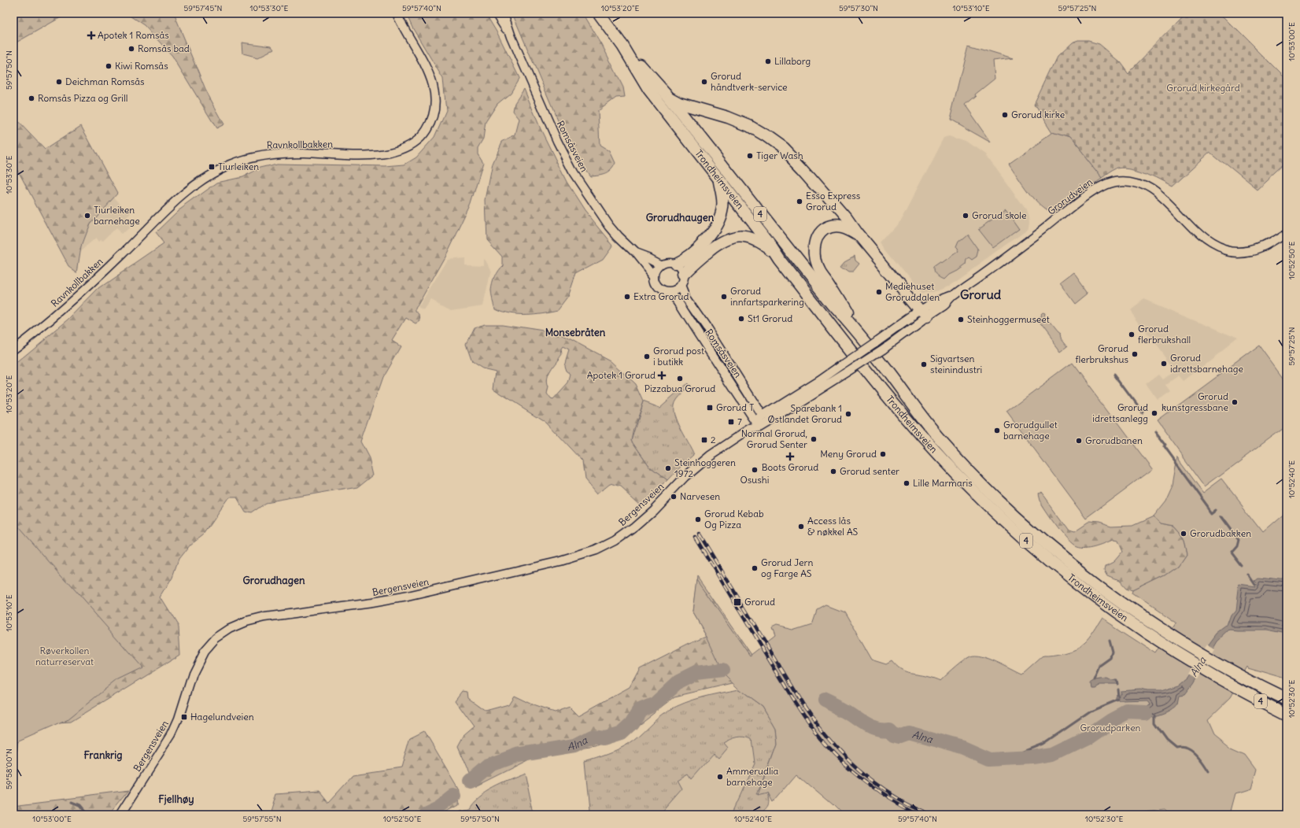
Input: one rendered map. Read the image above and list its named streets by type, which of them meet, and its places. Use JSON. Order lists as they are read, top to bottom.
{
  "streets": {
    "highway": ["Trondheimsveien", "4"],
    "street": [
      "Ravnkollbakken",
      "Romsåsveien",
      "Grorudveien",
      "Bergensveien"
    ]
  },
  "crossings": [
    ["Romsåsveien", "Bergensveien"],
    ["Grorudveien", "Bergensveien"]
  ],
  "districts": [
    "Grorudhaugen",
    "Grorud",
    "Monsebråten",
    "Grorudhagen",
    "Frankrig",
    "Fjellhøy"
  ],
  "water": ["Alna"],
  "parks": ["Grorud kirkegård", "Røverkollen naturreservat", "Grorudparken"],
  "places": {
    "health": ["Apotek 1 Romsås", "Apotek 1 Grorud", "Boots Grorud"],
    "other": [
      "Romsås bad",
      "Lillaborg",
      "Kiwi Romsås",
      "Deichman Romsås",
      "Grorud håndtverk-service",
      "Romsås Pizza og Grill",
      "Grorud kirke",
      "Tiger Wash",
      "Esso Express Grorud",
      "Tiurleiken barnehage",
      "Grorud skole",
      "Mediehuset Groruddalen",
      "Extra Grorud",
      "Grorud innfartsparkering",
      "St1 Grorud",
      "Steinhoggermuseet",
      "Grorud flerbrukshall",
      "Grorud flerbrukshus",
      "Grorud post i butikk",
      "Grorud idrettsbarnehage",
      "Sigvartsen steinindustri",
      "Pizzabua Grorud",
      "Grorud kunstgressbane",
      "Grorud idrettsanlegg",
      "Sparebank 1 Østlandet Grorud",
      "Grorudgullet barnehage",
      "Normal Grorud, Grorud Senter",
      "Grorudbanen",
      "Meny Grorud",
      "Steinhoggeren 1972",
      "Osushi",
      "Grorud senter",
      "Lille Marmaris",
      "Narvesen",
      "Grorud Kebab Og Pizza",
      "Access lås & nøkkel AS",
      "Grorudbakken",
      "Grorud Jern og Farge AS",
      "Ammerudlia barnehage"
    ],
    "transit": [
      "Tiurleiken",
      "Grorud T",
      "7",
      "2",
      "Grorud",
      "Hagelundveien"
    ]
  },
  "coordinates": [
    "59°57'45\"N",
    "10°53'30\"E",
    "59°57'40\"N",
    "10°53'20\"E",
    "59°57'30\"N",
    "10°53'10\"E",
    "59°57'25\"N",
    "10°53'00\"E",
    "59°57'50\"N",
    "10°52'50\"E",
    "10°52'40\"E",
    "10°52'30\"E",
    "59°58'00\"N",
    "59°57'55\"N"
  ]
}
